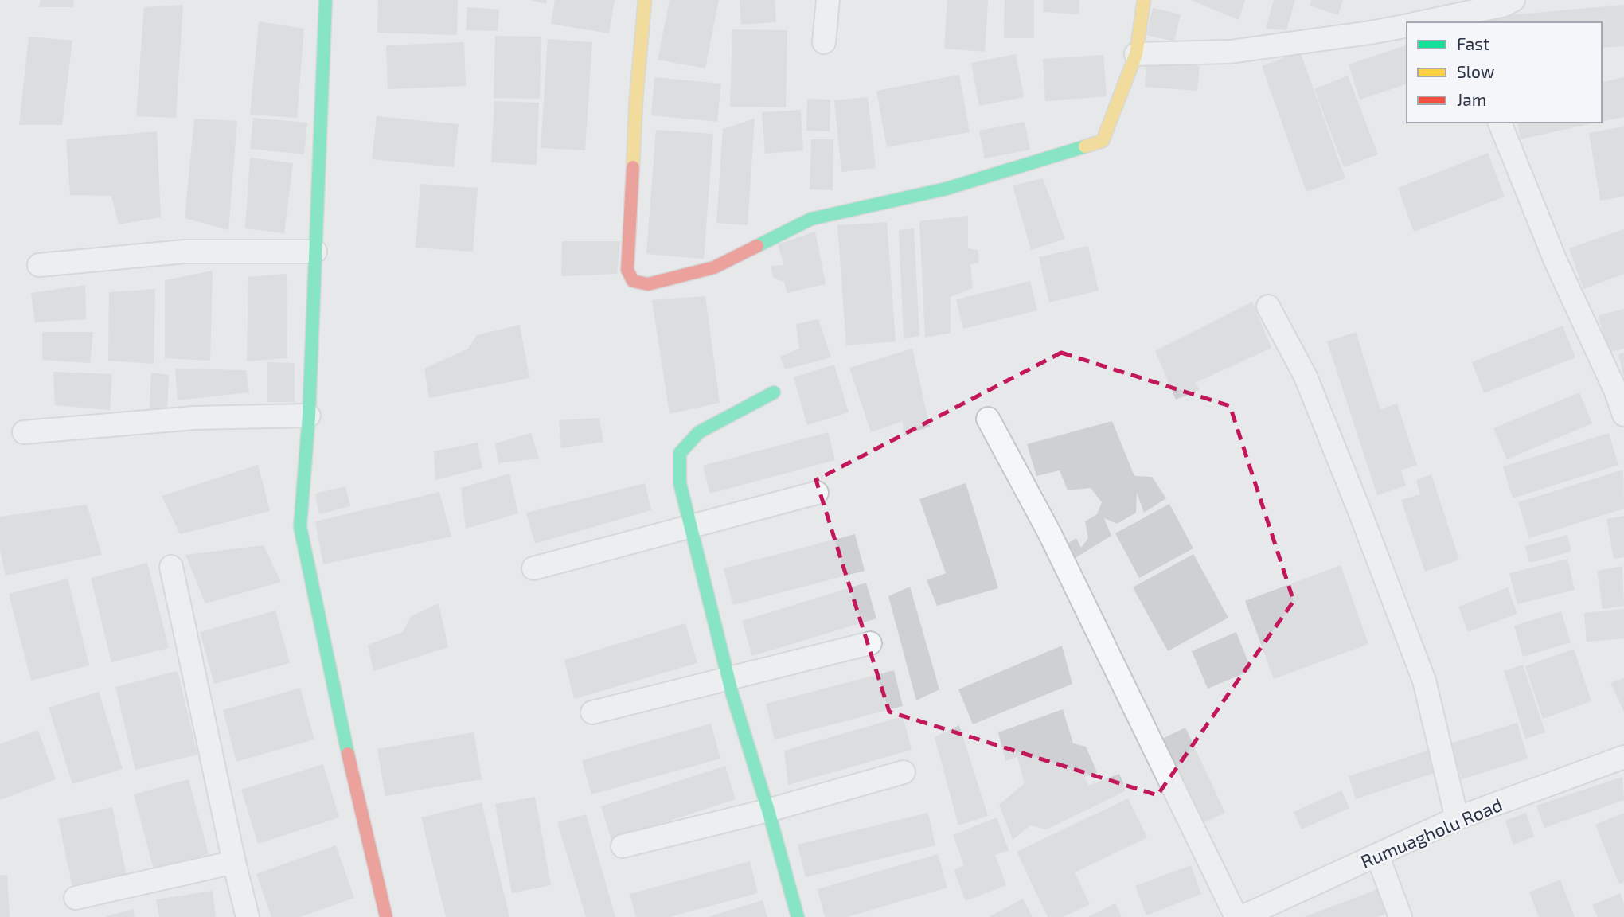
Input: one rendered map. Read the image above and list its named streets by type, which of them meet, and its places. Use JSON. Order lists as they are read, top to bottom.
{
  "streets": {
    "street": ["Rumuagholu Road"]
  },
  "legend": ["Fast", "Slow", "Jam"]
}
